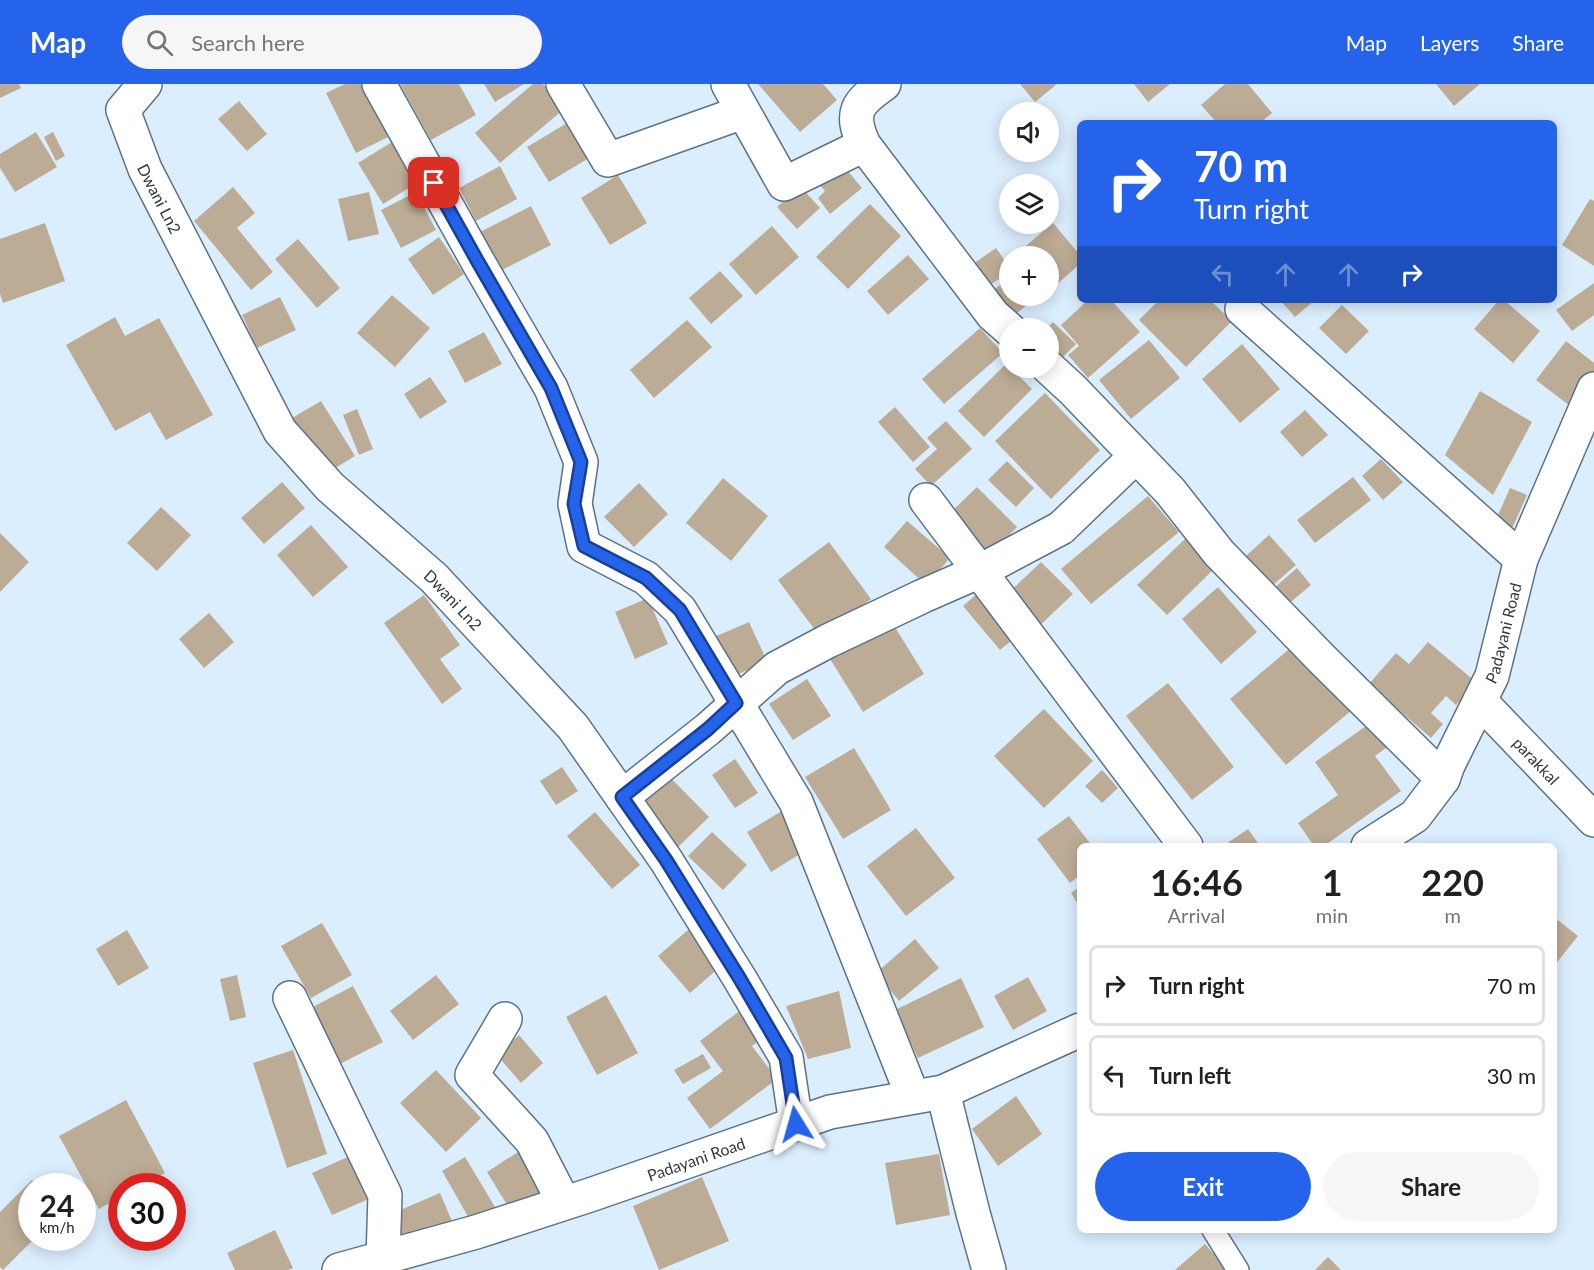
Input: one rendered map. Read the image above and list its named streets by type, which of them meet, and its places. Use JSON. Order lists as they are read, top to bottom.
{
  "streets": {
    "street": ["Dwani Ln2", "Padayani Road", "parakkal"]
  },
  "crossings": [
    ["Dwani Ln2", "Padayani Road"],
    ["Padayani Road", "parakkal"]
  ],
  "page": {
    "header": "Map",
    "search": "Search here",
    "nav": ["Map", "Layers", "Share"],
    "map_buttons": ["+", "−"],
    "turn": ["70 m", "Turn right"],
    "eta": [
      "16:46",
      "Arrival",
      "1",
      "min",
      "220",
      "m"
    ],
    "list": [
      {
        "name": "Turn right",
        "value": "70 m"
      },
      {
        "name": "Turn left",
        "value": "30 m"
      }
    ],
    "buttons": ["Exit", "Share"],
    "speed": "24 km/h",
    "limit": "30"
  }
}
